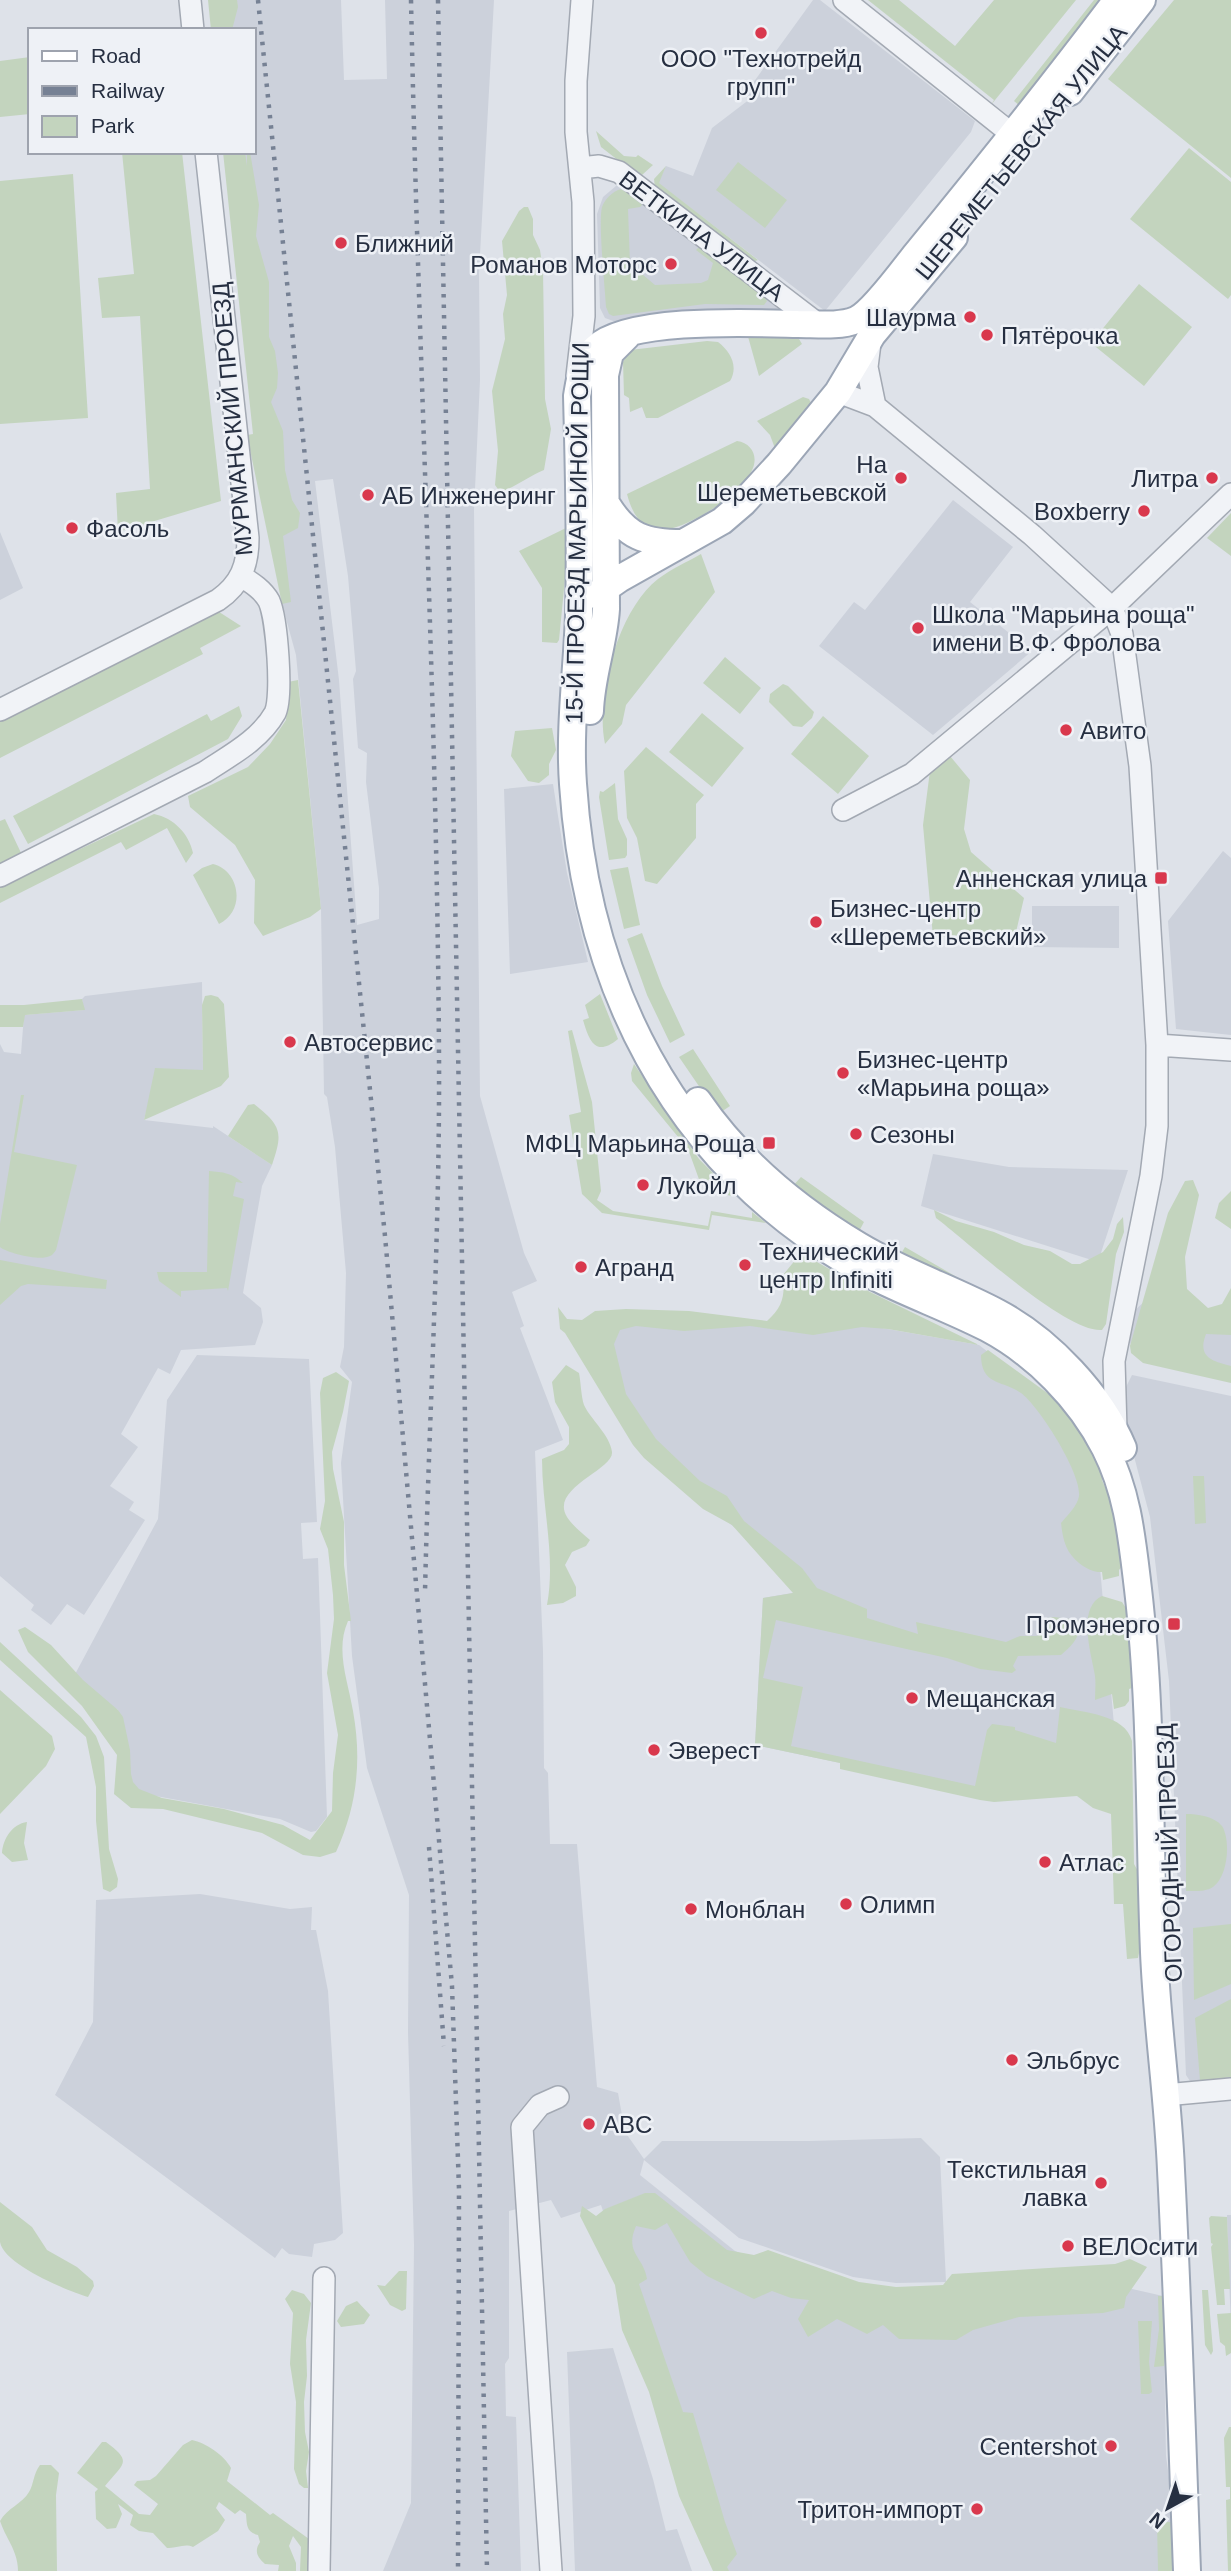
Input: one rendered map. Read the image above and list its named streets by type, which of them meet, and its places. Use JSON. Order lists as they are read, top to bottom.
{
  "streets": {
    "main road": ["ШЕРЕМЕТЬЕВСКАЯ УЛИЦА", "15-Й ПРОЕЗД МАРЬИНОЙ РОЩИ", "ОГОРОДНЫЙ ПРОЕЗД"],
    "street": ["ВЕТКИНА УЛИЦА", "МУРМАНСКИЙ ПРОЕЗД"]
  },
  "crossings": [
    ["ВЕТКИНА УЛИЦА", "15-Й ПРОЕЗД МАРЬИНОЙ РОЩИ"],
    ["15-Й ПРОЕЗД МАРЬИНОЙ РОЩИ", "ОГОРОДНЫЙ ПРОЕЗД"]
  ],
  "places": {
    "other": [
      "ООО \"Технотрейд групп\"",
      "Ближний",
      "Романов Моторс",
      "Шаурма",
      "Пятёрочка",
      "На Шереметьевской",
      "Литра",
      "АБ Инженеринг",
      "Boxberry",
      "Фасоль",
      "Школа \"Марьина роща\" имени В.Ф. Фролова",
      "Авито",
      "Бизнес-центр «Шереметьевский»",
      "Автосервис",
      "Бизнес-центр «Марьина роща»",
      "Сезоны",
      "Лукойл",
      "Технический центр Infiniti",
      "Агранд",
      "Мещанская",
      "Эверест",
      "Атлас",
      "Олимп",
      "Монблан",
      "Эльбрус",
      "ABC",
      "Текстильная лавка",
      "ВЕЛОсити",
      "Centershot",
      "Тритон-импорт"
    ],
    "transit": ["Анненская улица", "МФЦ Марьина Роща", "Промэнерго"]
  },
  "legend": ["Road", "Railway", "Park"],
  "north": "bottom left"
}
